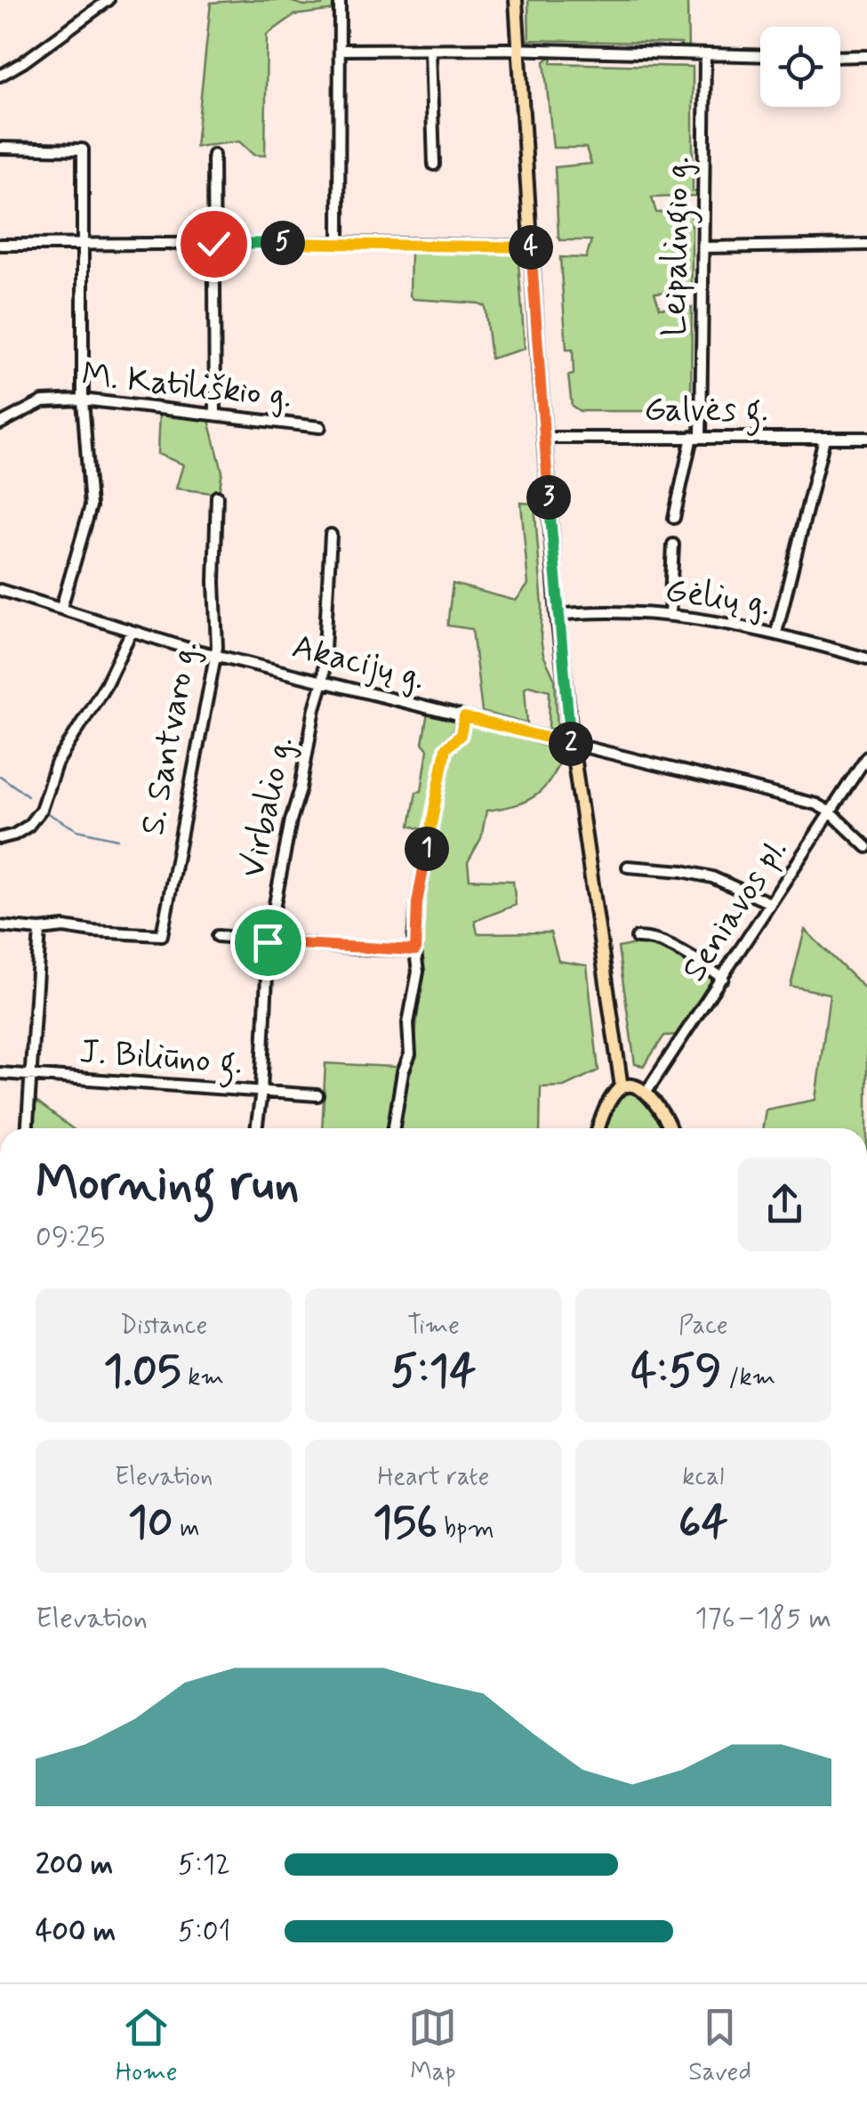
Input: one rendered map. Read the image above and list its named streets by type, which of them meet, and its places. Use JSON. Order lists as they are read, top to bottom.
{
  "streets": {
    "street": [
      "Leipalingio g.",
      "M. Katiliškio g.",
      "Galvės g.",
      "Gėlių g.",
      "Akacijų g.",
      "S. Santvaro g.",
      "Virbalio g.",
      "Seniavos pl.",
      "J. Biliūno g."
    ]
  },
  "crossings": [
    ["Leipalingio g.", "Galvės g."],
    ["Akacijų g.", "S. Santvaro g."],
    ["Akacijų g.", "Virbalio g."],
    ["Akacijų g.", "Seniavos pl."],
    ["Virbalio g.", "J. Biliūno g."]
  ],
  "page": {
    "pins": [
      "5",
      "4",
      "3",
      "2",
      "1"
    ],
    "heading": ["Morning run", "09:25"],
    "stats": [
      ["Distance", "1.05 km"],
      ["Time", "5:14"],
      ["Pace", "4:59 /km"],
      ["Elevation", "10 m"],
      ["Heart rate", "156 bpm"],
      ["kcal", "64"]
    ],
    "chart": ["Elevation", "176–185 m"],
    "list": [
      {
        "name": "200 m",
        "note": "5:12"
      },
      {
        "name": "400 m",
        "note": "5:01"
      }
    ],
    "tabs": ["Home", "Map", "Saved"]
  }
}
